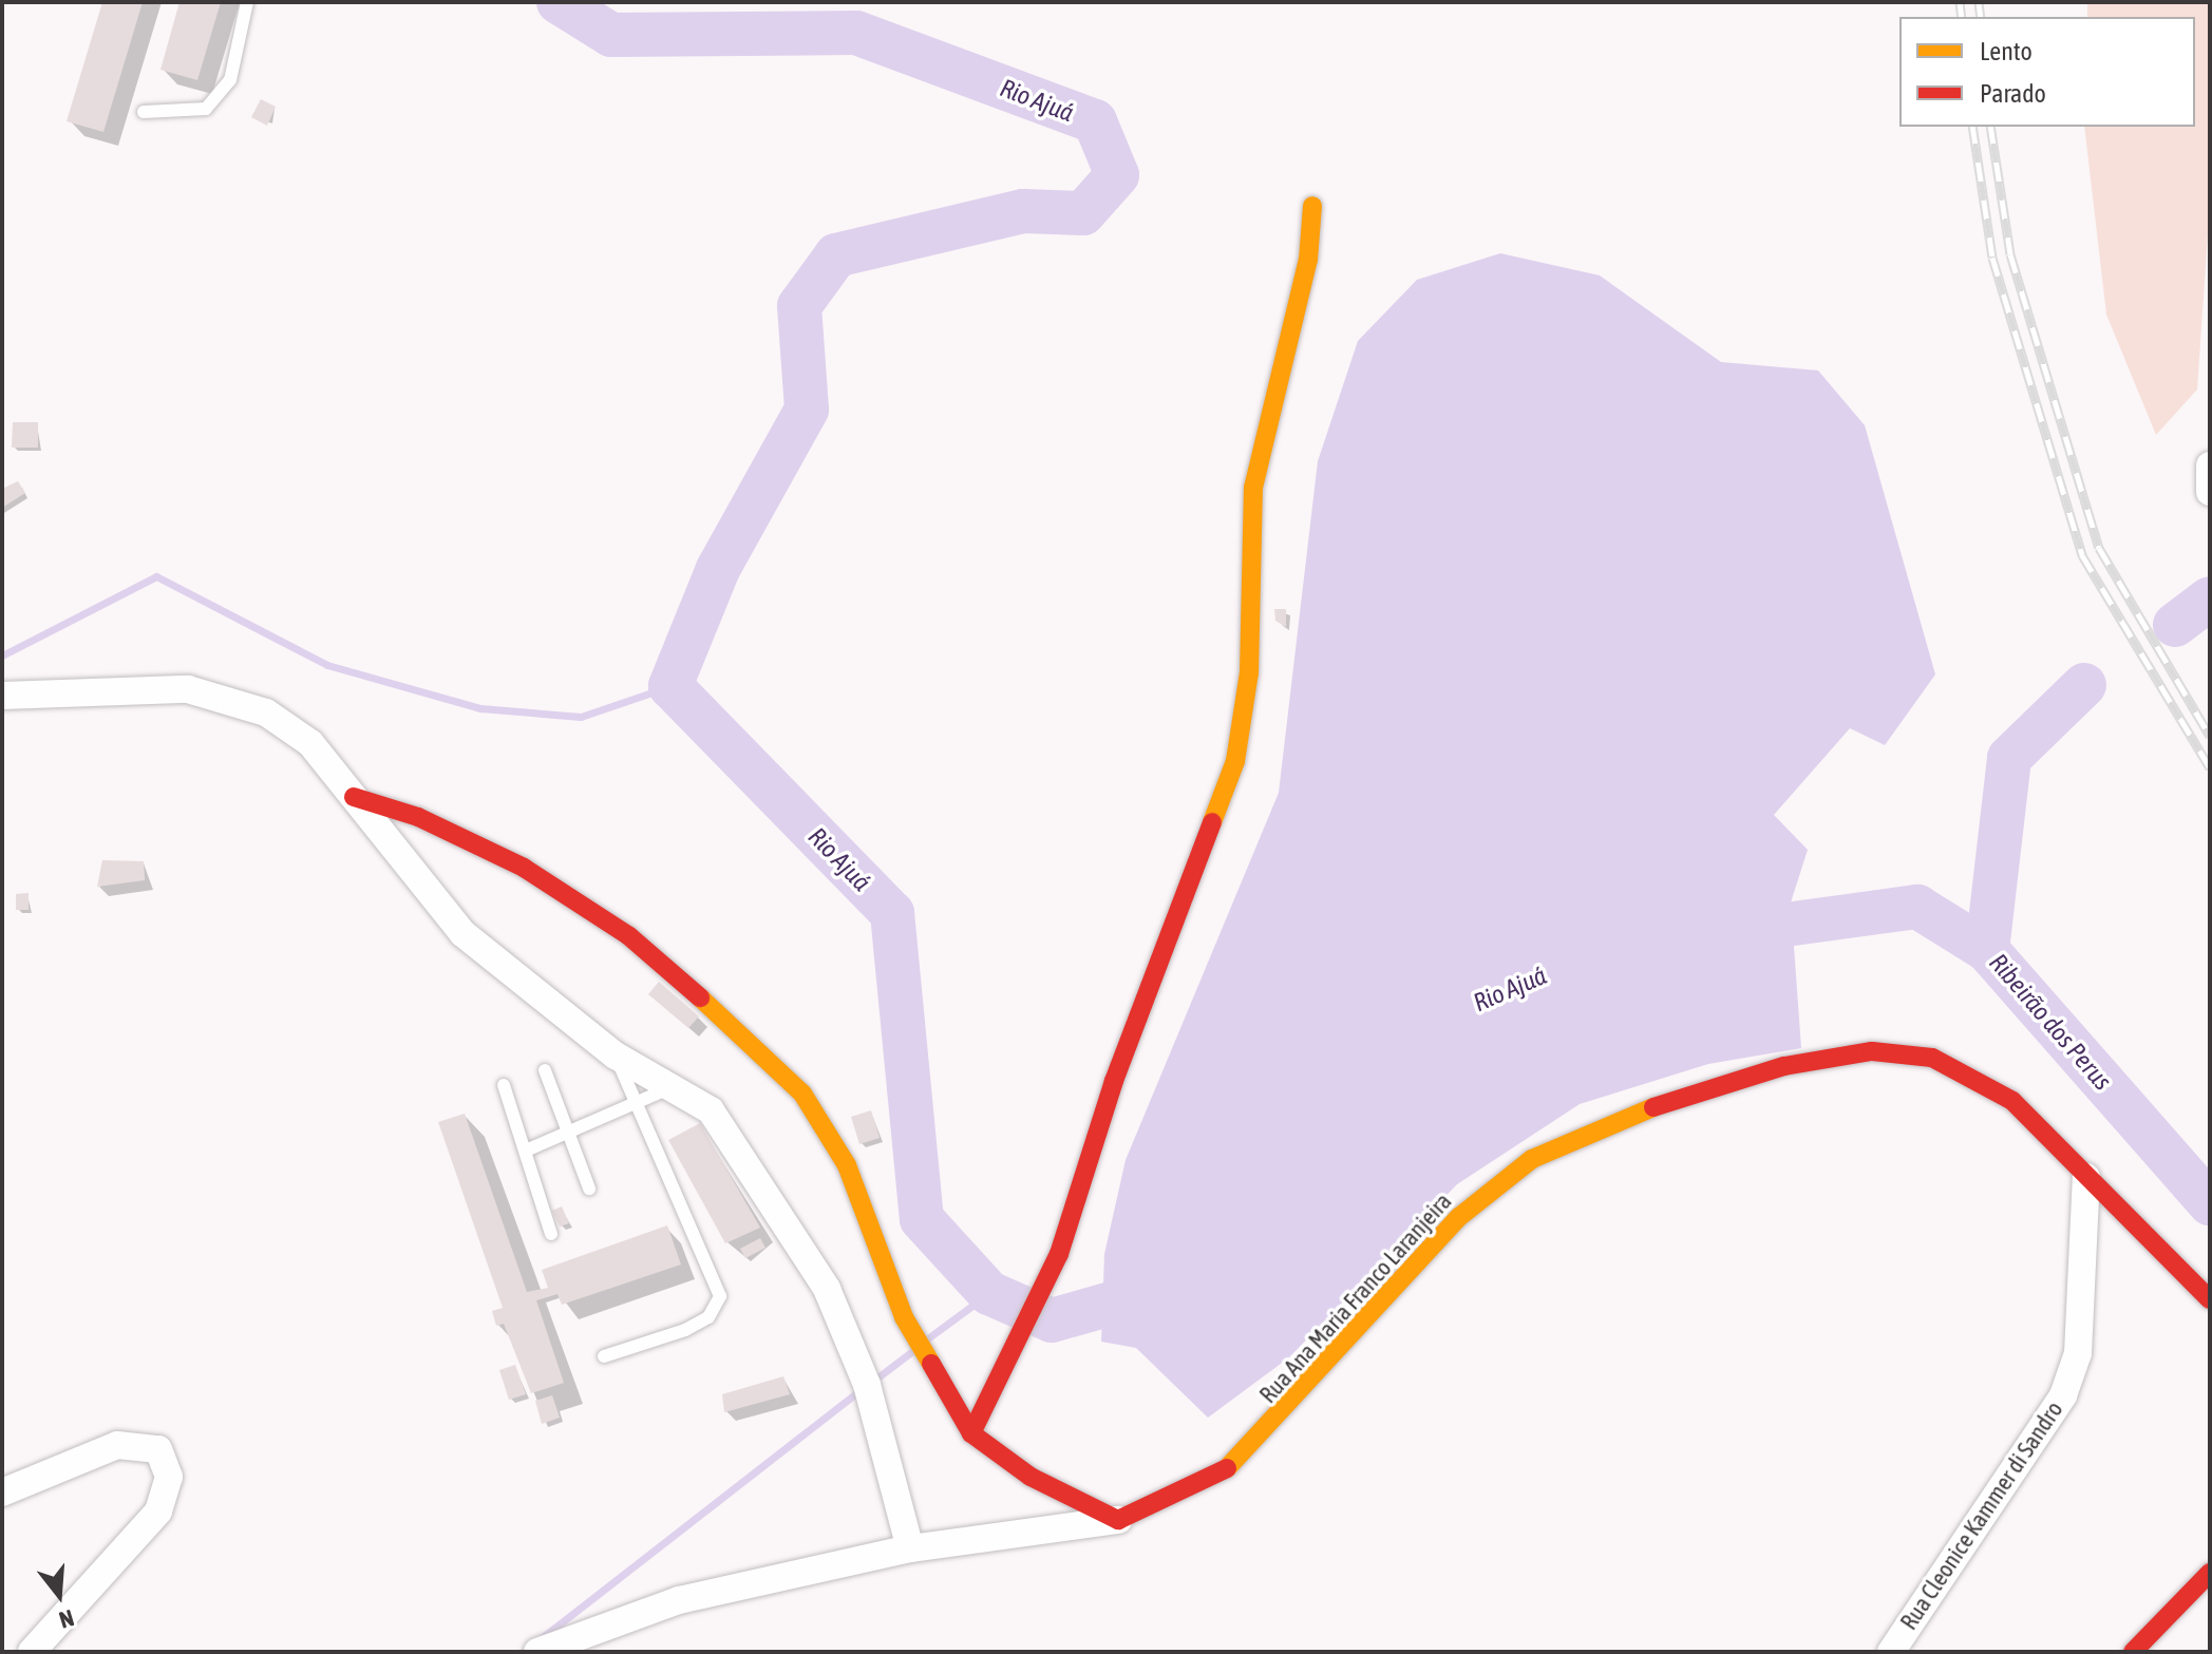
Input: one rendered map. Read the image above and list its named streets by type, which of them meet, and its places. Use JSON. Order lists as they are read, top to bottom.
{
  "streets": {
    "main road": ["Rua Ana Maria Franco Laranjeira"],
    "street": ["Rua Cleonice Kammer di Sandro"]
  },
  "crossings": [
    ["Rua Ana Maria Franco Laranjeira", "Rua Cleonice Kammer di Sandro"]
  ],
  "water": ["Rio Ajuá", "Ribeirão dos Perus"],
  "legend": ["Lento", "Parado"],
  "north": "bottom"
}
